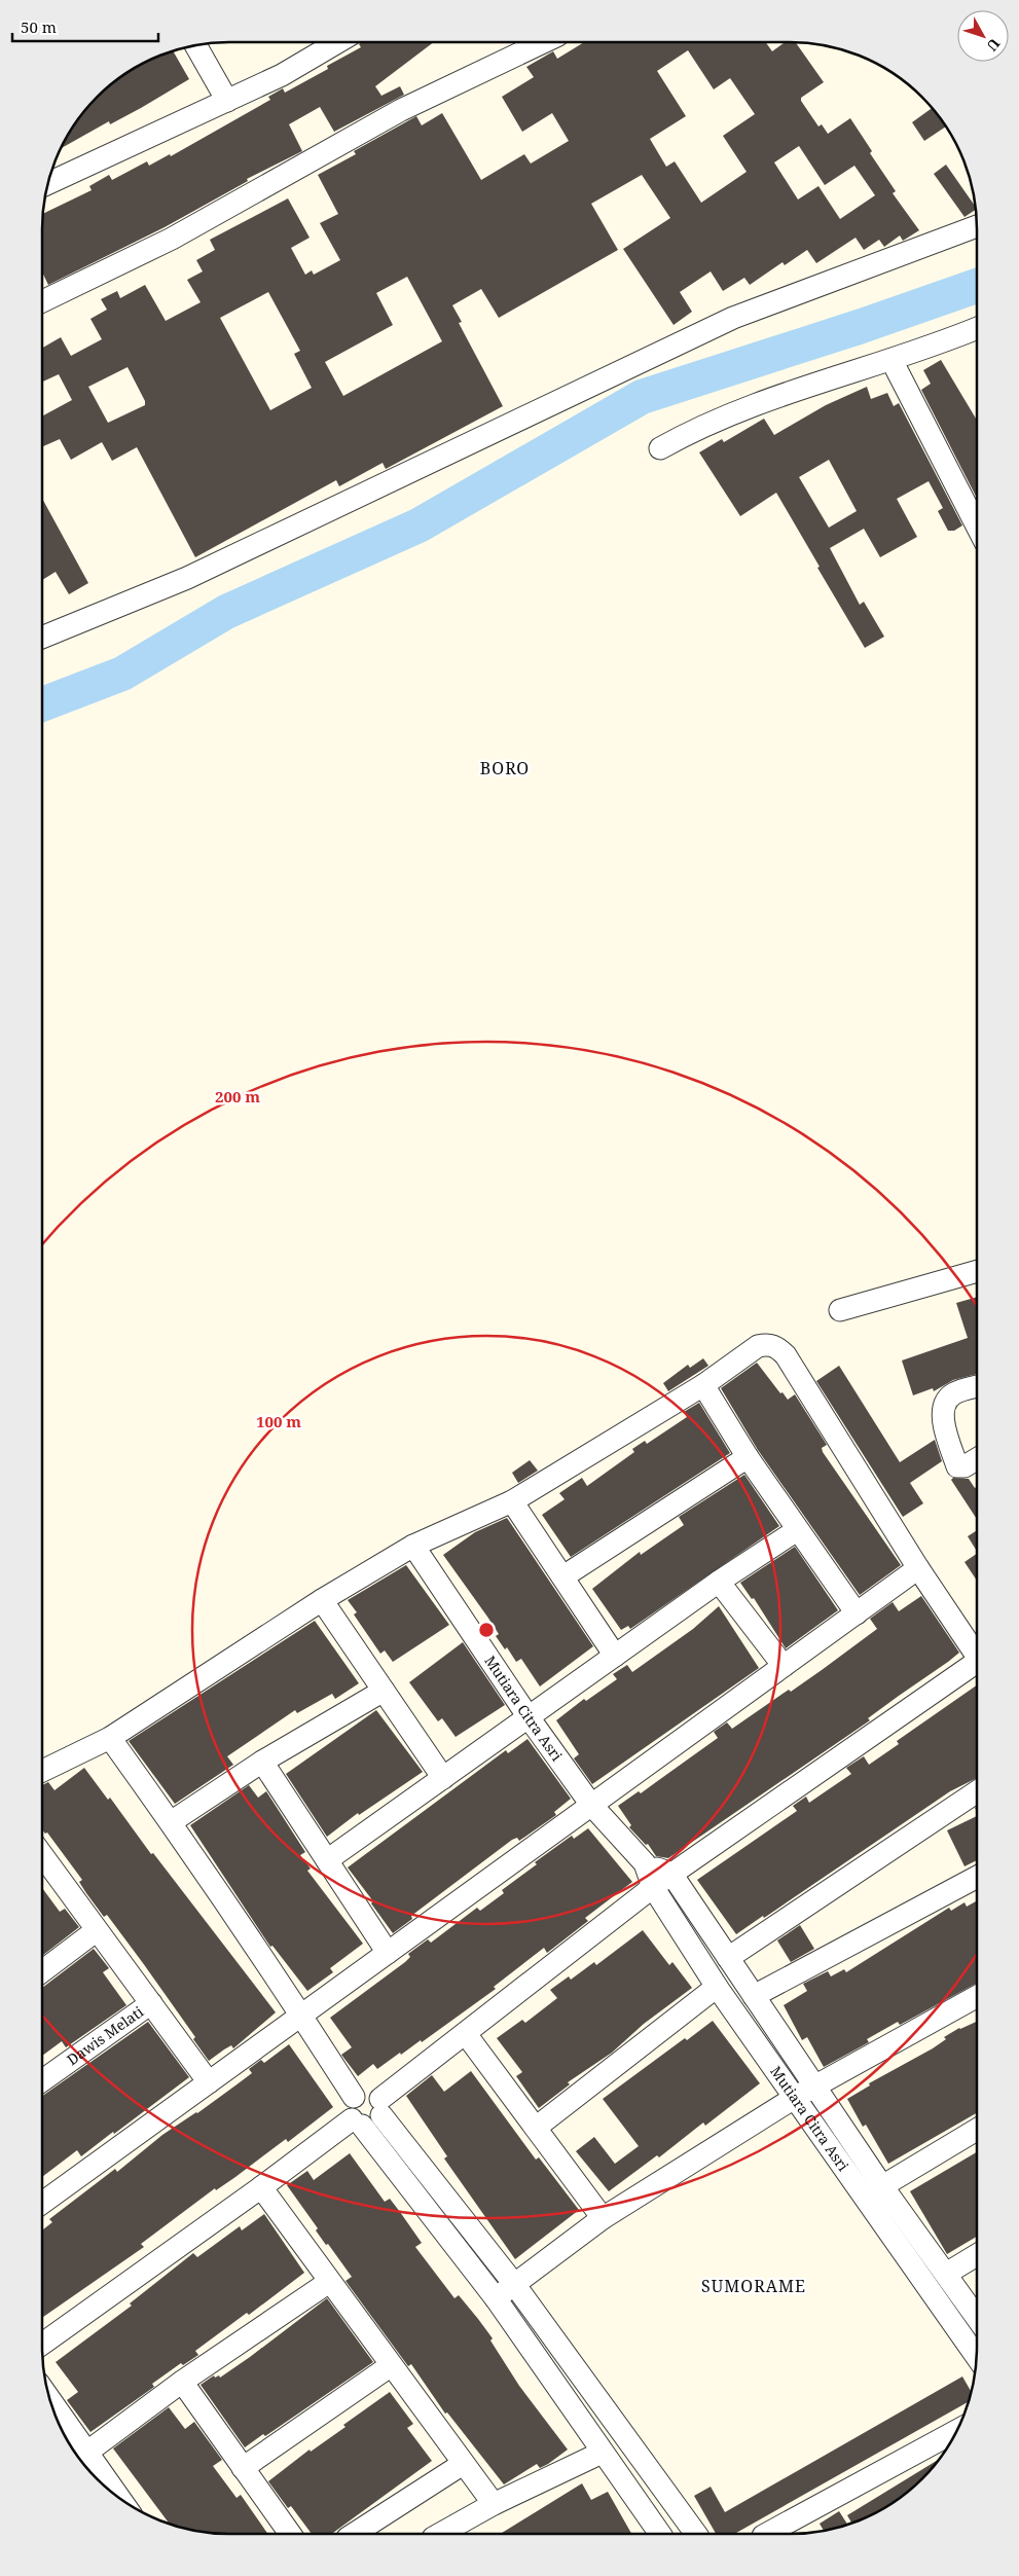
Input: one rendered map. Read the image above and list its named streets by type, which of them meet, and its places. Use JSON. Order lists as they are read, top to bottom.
{
  "streets": {
    "street": ["Mutiara Citra Asri", "Dawis Melati"]
  },
  "districts": ["BORO", "SUMORAME"],
  "scale_bar": "50 m",
  "north": "bottom right",
  "rings": ["200 m", "100 m"]
}
